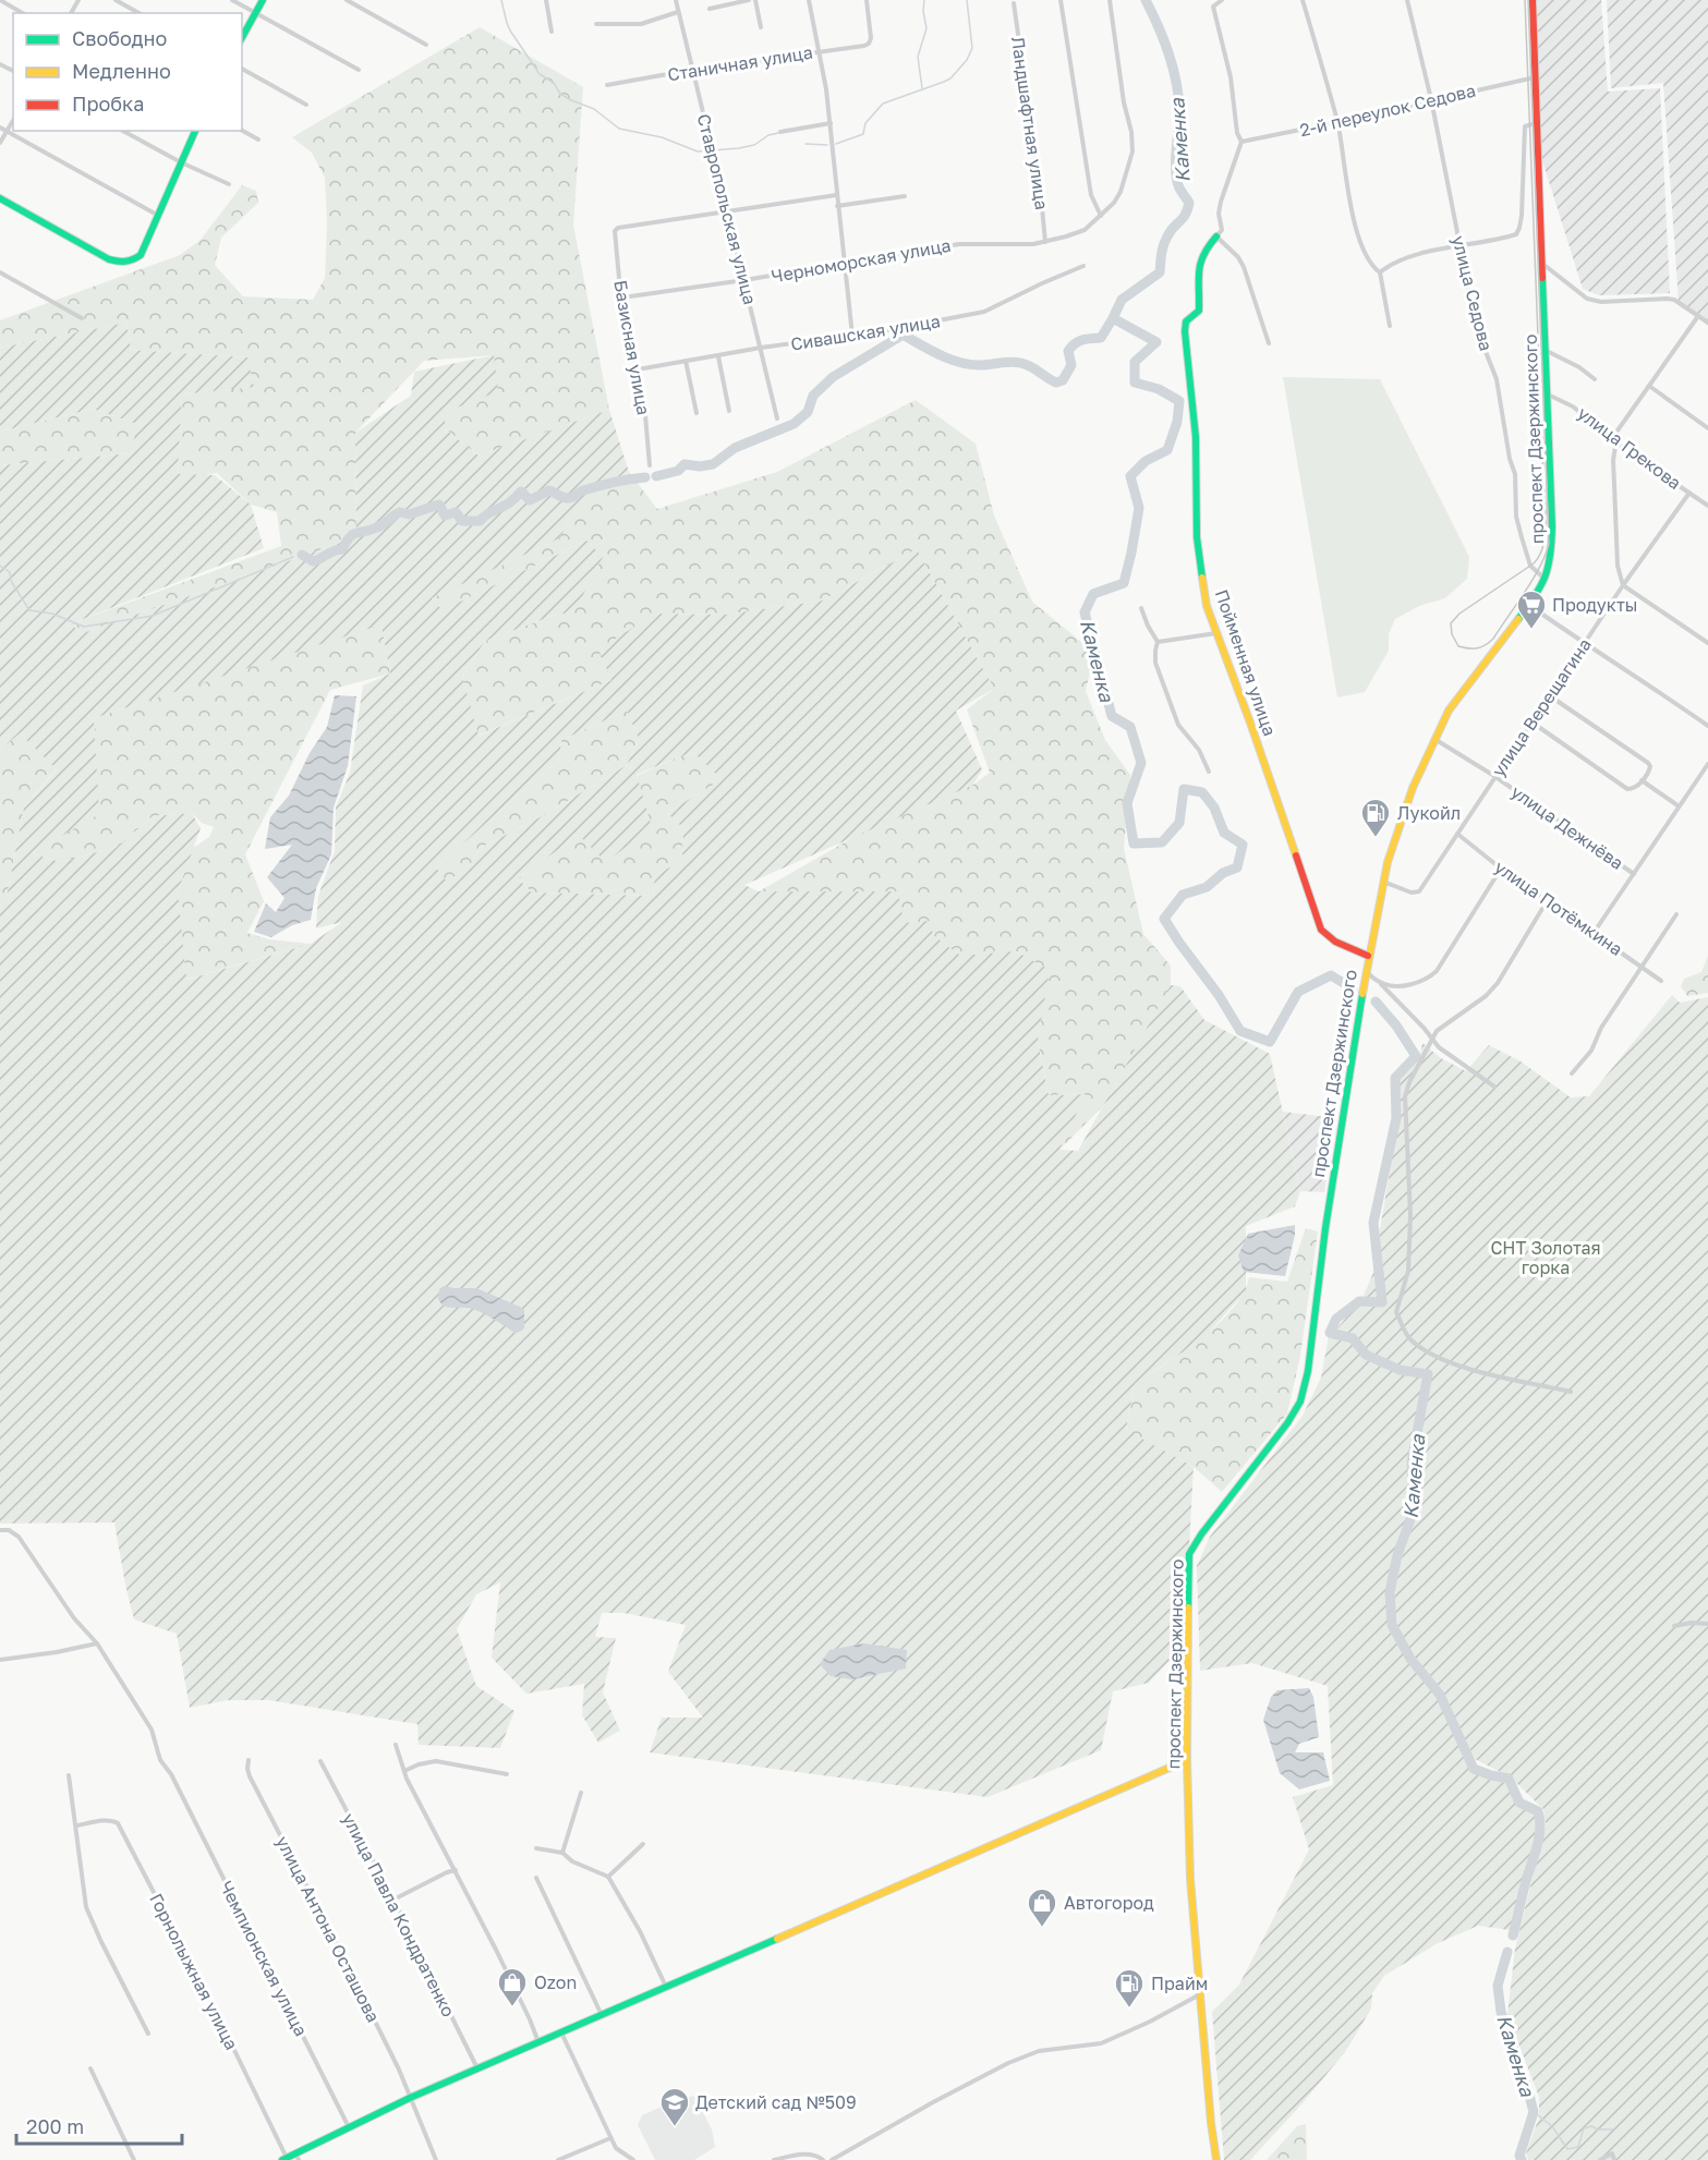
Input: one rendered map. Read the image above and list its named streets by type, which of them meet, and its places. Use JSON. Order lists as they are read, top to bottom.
{
  "streets": {
    "street": [
      "Станичная улица",
      "2-й переулок Седова",
      "Ландшафтная улица",
      "Ставропольская улица",
      "Черноморская улица",
      "улица Седова",
      "Сивашская улица",
      "Базисная улица",
      "проспект Дзержинского",
      "улица Грекова",
      "Пойменная улица",
      "улица Верещагина",
      "улица Дежнёва",
      "улица Потёмкина",
      "улица Павла Кондратенко",
      "улица Антона Осташова",
      "Чемпионская улица",
      "Горнолыжная улица"
    ]
  },
  "crossings": [
    ["Станичная улица", "Ставропольская улица"],
    ["2-й переулок Седова", "улица Седова"],
    ["2-й переулок Седова", "проспект Дзержинского"],
    ["Ландшафтная улица", "Черноморская улица"],
    ["Ставропольская улица", "Черноморская улица"],
    ["Ставропольская улица", "Сивашская улица"],
    ["Ставропольская улица", "Базисная улица"],
    ["Черноморская улица", "Базисная улица"],
    ["улица Седова", "проспект Дзержинского"],
    ["Сивашская улица", "Базисная улица"],
    ["проспект Дзержинского", "улица Грекова"],
    ["проспект Дзержинского", "Пойменная улица"],
    ["проспект Дзержинского", "улица Верещагина"],
    ["проспект Дзержинского", "улица Дежнёва"],
    ["улица Грекова", "улица Верещагина"],
    ["улица Верещагина", "улица Дежнёва"],
    ["улица Верещагина", "улица Потёмкина"]
  ],
  "water": ["Каменка"],
  "parks": ["СНТ Золотая горка"],
  "places": {
    "supermarket": ["Продукты"],
    "fuel station": ["Лукойл", "Прайм"],
    "shop": ["Автогород", "Ozon"],
    "school or university": ["Детский сад №509"]
  },
  "legend": ["Свободно", "Медленно", "Пробка"],
  "scale_bar": "200 m"
}
